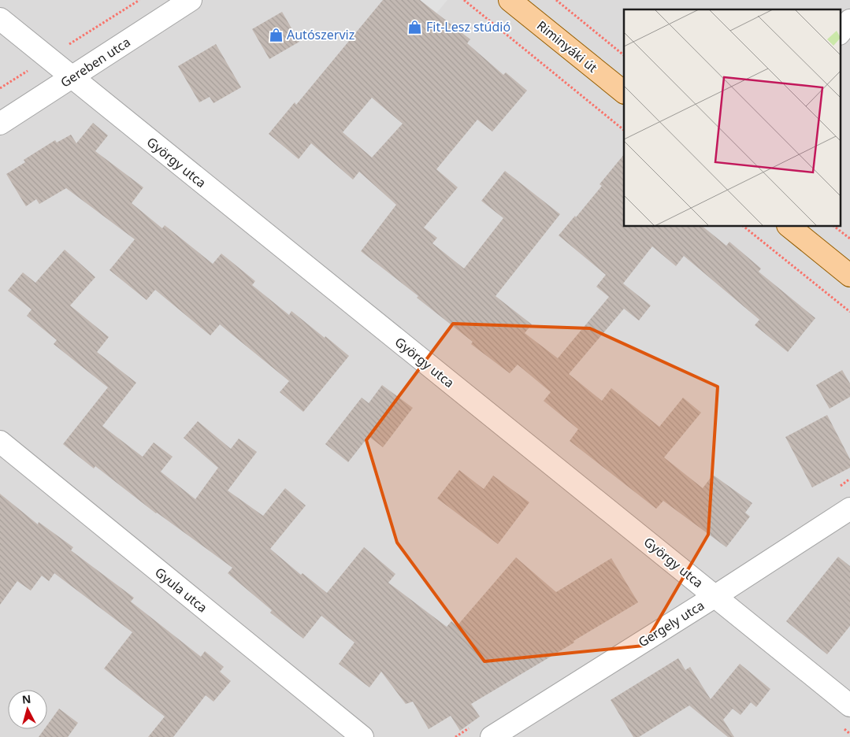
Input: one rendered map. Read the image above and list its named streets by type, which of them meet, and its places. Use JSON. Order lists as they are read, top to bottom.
{
  "streets": {
    "main road": ["Riminyáki út"],
    "street": [
      "Gereben utca",
      "György utca",
      "Gyula utca",
      "Gergely utca"
    ]
  },
  "crossings": [
    ["Gereben utca", "György utca"],
    ["György utca", "Gergely utca"]
  ],
  "places": {
    "shop": ["Fit-Lesz stúdió", "Autószerviz"]
  },
  "north": "top"
}
